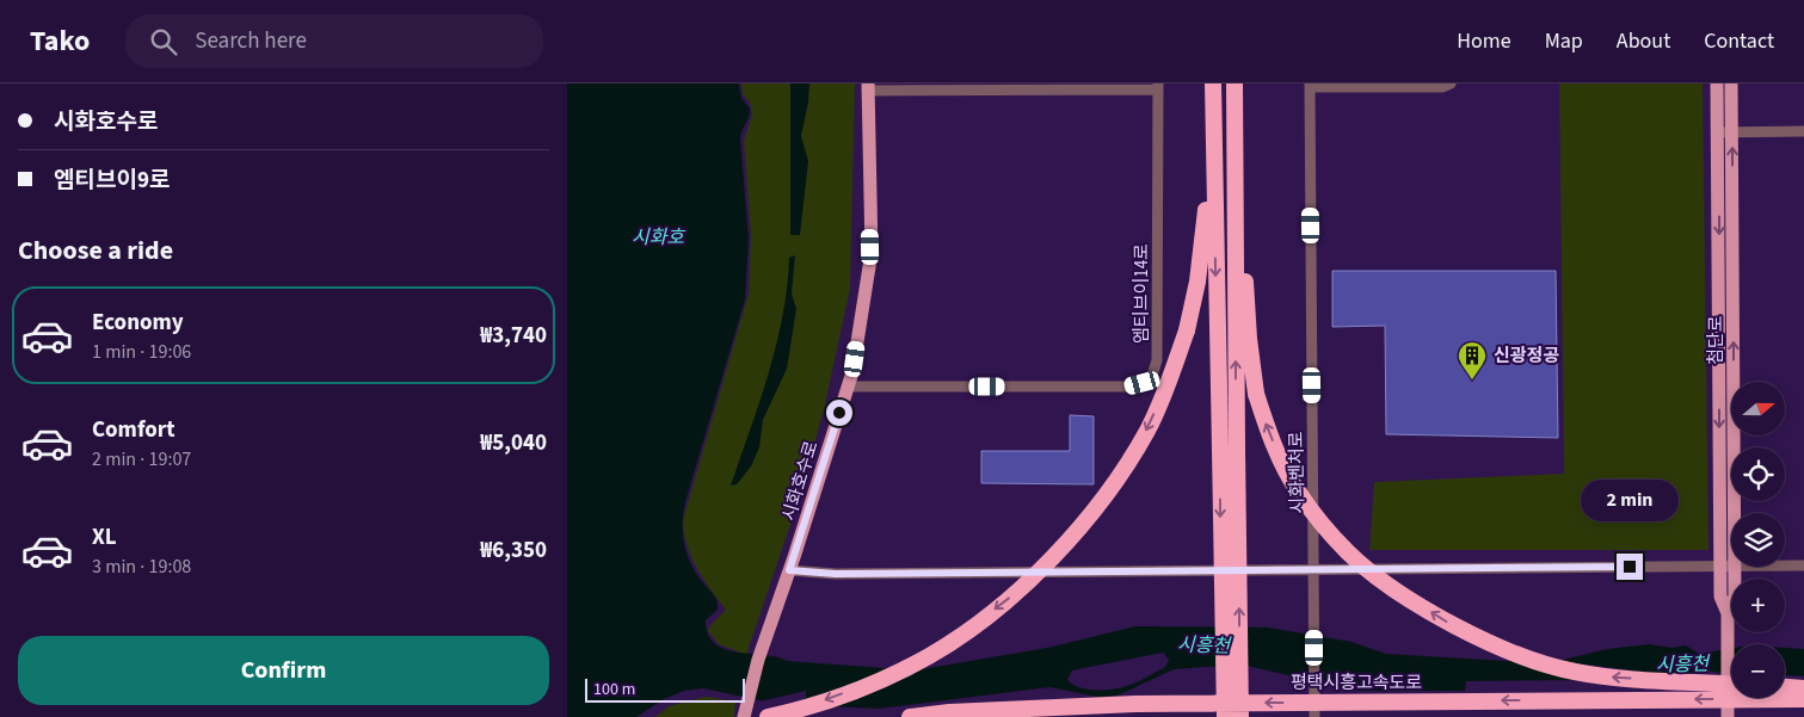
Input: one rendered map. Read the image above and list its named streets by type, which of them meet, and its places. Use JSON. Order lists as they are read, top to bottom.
{
  "streets": {
    "highway": ["평택시흥고속도로"],
    "main road": ["첨단로", "시화호수로"],
    "street": ["엠티브이14로", "시화벤처로"]
  },
  "crossings": [
    ["엠티브이14로", "시화호수로"]
  ],
  "one_way": ["평택시흥고속도로"],
  "water": ["시화호", "시흥천"],
  "places": {
    "building": ["신광정공"]
  },
  "scale_bar": "100 m",
  "north": "right",
  "page": {
    "header": "Tako",
    "search": "Search here",
    "nav": [
      "Home",
      "Map",
      "About",
      "Contact"
    ],
    "banner": ["시화호수로", "엠티브이9로"],
    "heading": "Choose a ride",
    "list": [
      {
        "name": "Economy",
        "note": "1 min · 19:06",
        "value": "₩3,740"
      },
      {
        "name": "Comfort",
        "note": "2 min · 19:07",
        "value": "₩5,040"
      },
      {
        "name": "XL",
        "note": "3 min · 19:08",
        "value": "₩6,350"
      }
    ],
    "map_buttons": ["+", "−"],
    "bubble": "2 min",
    "buttons": "Confirm",
    "scale": "100 m"
  }
}
